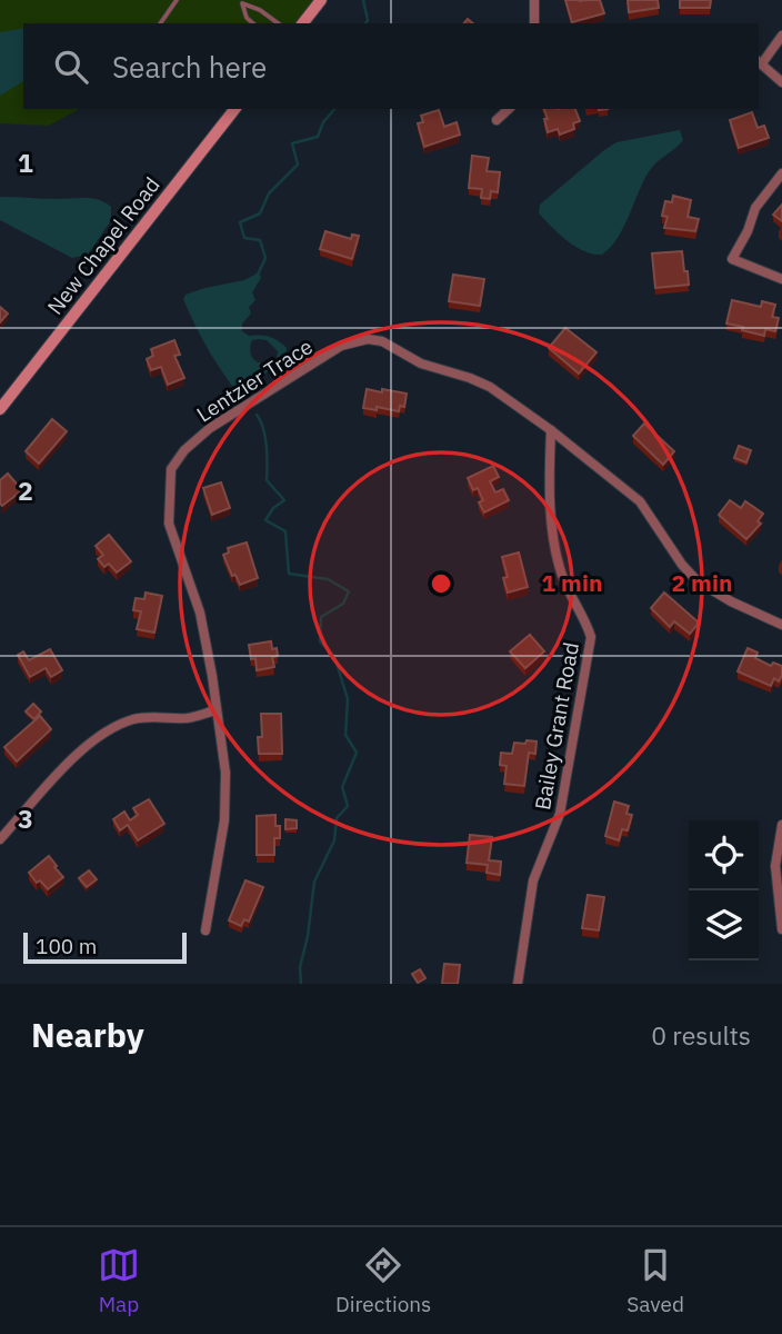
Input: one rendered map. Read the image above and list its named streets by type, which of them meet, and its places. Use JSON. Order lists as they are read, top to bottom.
{
  "streets": {
    "street": ["New Chapel Road", "Lentzier Trace", "Bailey Grant Road"]
  },
  "crossings": [
    ["Lentzier Trace", "Bailey Grant Road"]
  ],
  "scale_bar": "100 m",
  "page": {
    "search": "Search here",
    "scale": "100 m",
    "heading": ["Nearby", "0 results"],
    "nav": ["Map", "Directions", "Saved"]
  },
  "grid": {
    "rows": ["1", "2", "3"]
  },
  "rings": ["1 min", "2 min"]
}
